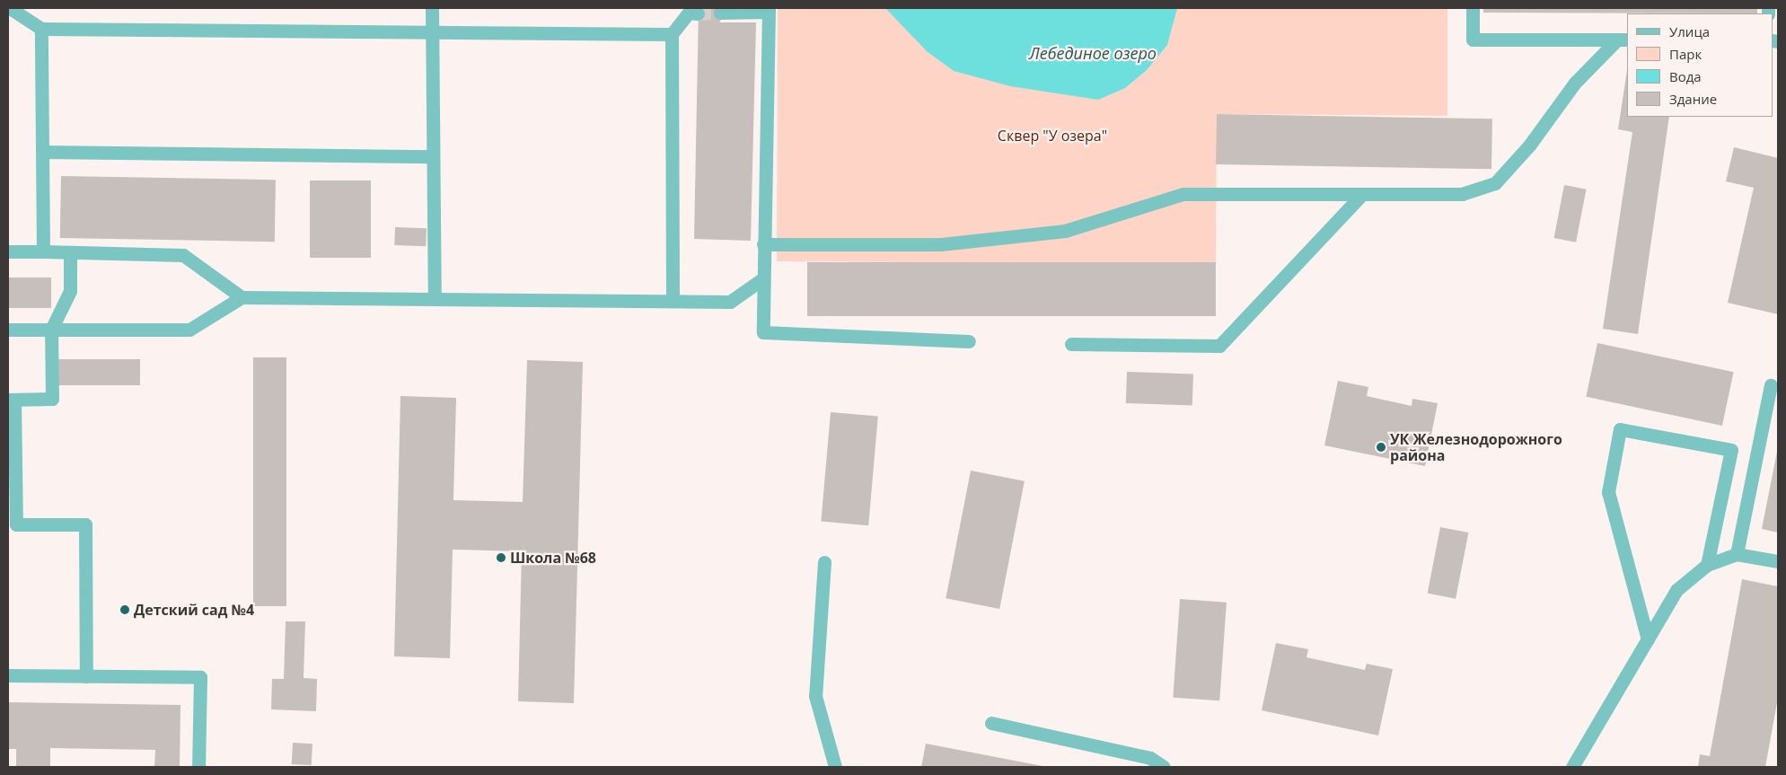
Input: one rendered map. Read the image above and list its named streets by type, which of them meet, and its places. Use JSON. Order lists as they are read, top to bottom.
{
  "water": ["Лебединое озеро"],
  "parks": ["Сквер \"У озера\""],
  "places": ["УК Железнодорожного района", "Школа №68", "Детский сад №4"],
  "legend": [
    "Улица",
    "Парк",
    "Вода",
    "Здание"
  ]
}
